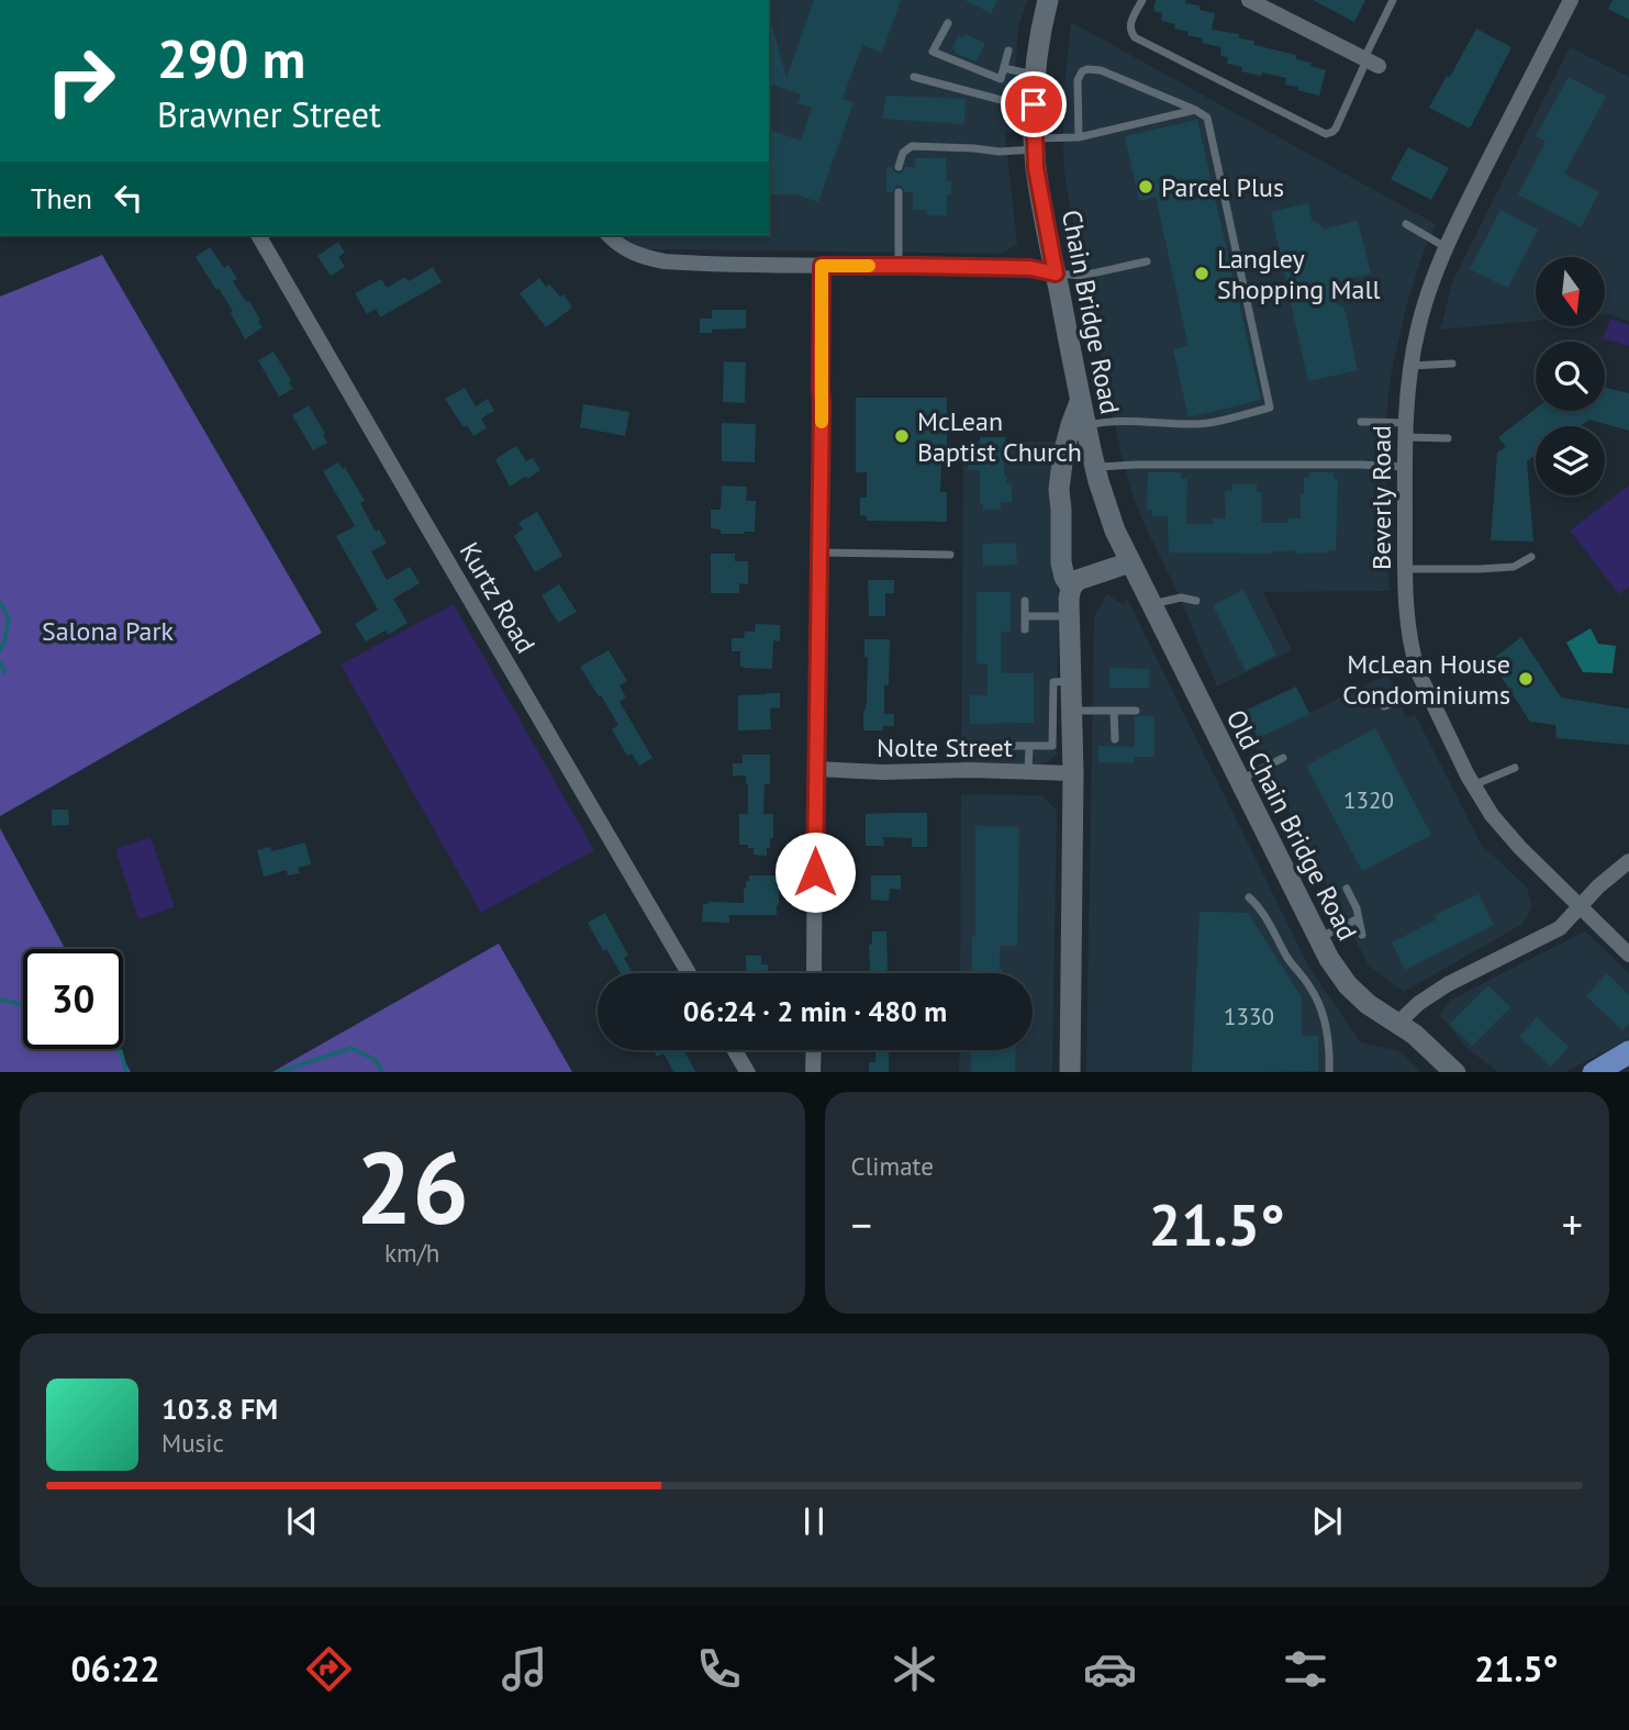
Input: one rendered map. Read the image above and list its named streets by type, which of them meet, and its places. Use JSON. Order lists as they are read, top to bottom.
{
  "streets": {
    "main road": ["Chain Bridge Road", "Old Chain Bridge Road"],
    "street": ["Beverly Road", "Kurtz Road", "Nolte Street"]
  },
  "crossings": [
    ["Chain Bridge Road", "Old Chain Bridge Road"]
  ],
  "parks": ["Salona Park"],
  "places": [
    "Parcel Plus",
    "Langley Shopping Mall",
    "McLean Baptist Church",
    "McLean House Condominiums"
  ],
  "house_numbers": ["1320", "1330"],
  "north": "bottom",
  "page": {
    "turn": ["290 m", "Brawner Street"],
    "then": "Then",
    "limit": "30",
    "trip": "06:24 · 2 min · 480 m",
    "tile": [
      ["26", "km/h"],
      "Climate"
    ],
    "heat": ["−", "21.5°", "+"],
    "song": ["103.8 FM", "Music"],
    "tabs": ["06:22", "21.5°"]
  }
}
